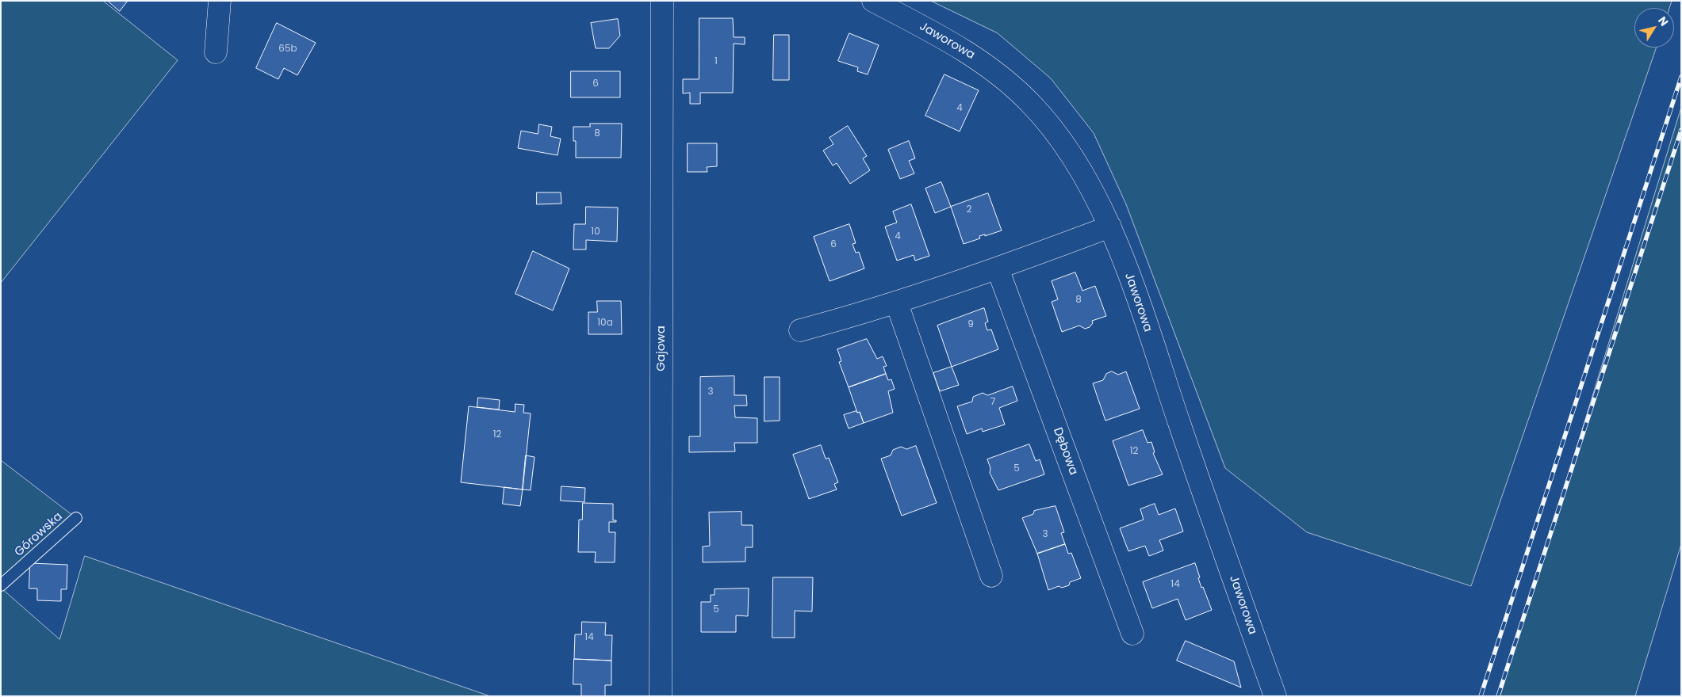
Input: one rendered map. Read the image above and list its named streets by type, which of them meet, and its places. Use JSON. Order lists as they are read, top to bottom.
{
  "streets": {
    "street": ["Jaworowa", "Gajowa", "Dębowa"],
    "lane": ["Górowska"]
  },
  "house_numbers": [
    "65b",
    "1",
    "6",
    "4",
    "8",
    "2",
    "10",
    "4",
    "6",
    "8",
    "10a",
    "9",
    "3",
    "7",
    "12",
    "12",
    "5",
    "3",
    "14",
    "5",
    "14"
  ],
  "north": "top right"
}
